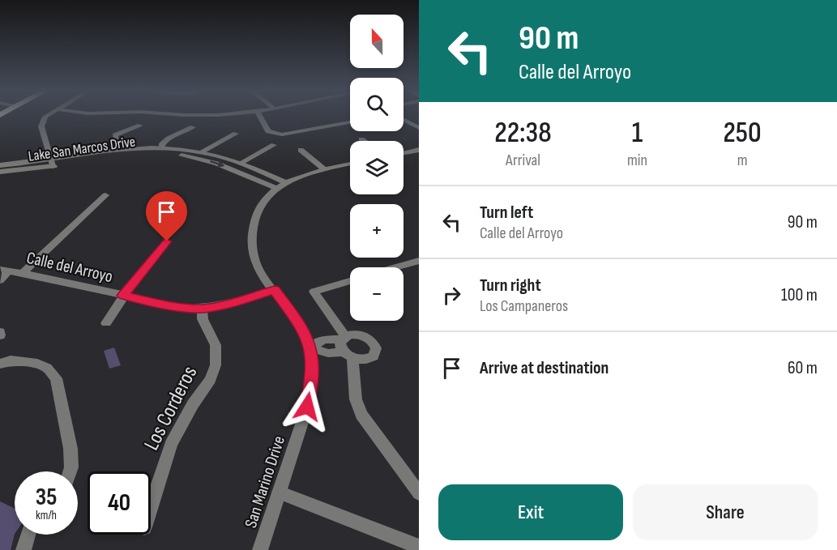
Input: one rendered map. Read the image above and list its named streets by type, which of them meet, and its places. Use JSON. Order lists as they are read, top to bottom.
{
  "streets": {
    "street": [
      "Lake San Marcos Drive",
      "Calle del Arroyo",
      "Los Corderos",
      "San Marino Drive"
    ]
  },
  "crossings": [
    ["Lake San Marcos Drive", "San Marino Drive"],
    ["Calle del Arroyo", "Los Corderos"],
    ["Calle del Arroyo", "San Marino Drive"]
  ],
  "north": "top",
  "page": {
    "turn": ["90 m", "Calle del Arroyo"],
    "map_buttons": ["+", "−"],
    "eta": [
      "22:38",
      "Arrival",
      "1",
      "min",
      "250",
      "m"
    ],
    "list": [
      {
        "name": "Turn left",
        "note": "Calle del Arroyo",
        "value": "90 m"
      },
      {
        "name": "Turn right",
        "note": "Los Campaneros",
        "value": "100 m"
      },
      {
        "name": "Arrive at destination",
        "value": "60 m"
      }
    ],
    "speed": "35 km/h",
    "limit": "40",
    "buttons": ["Exit", "Share"]
  }
}
